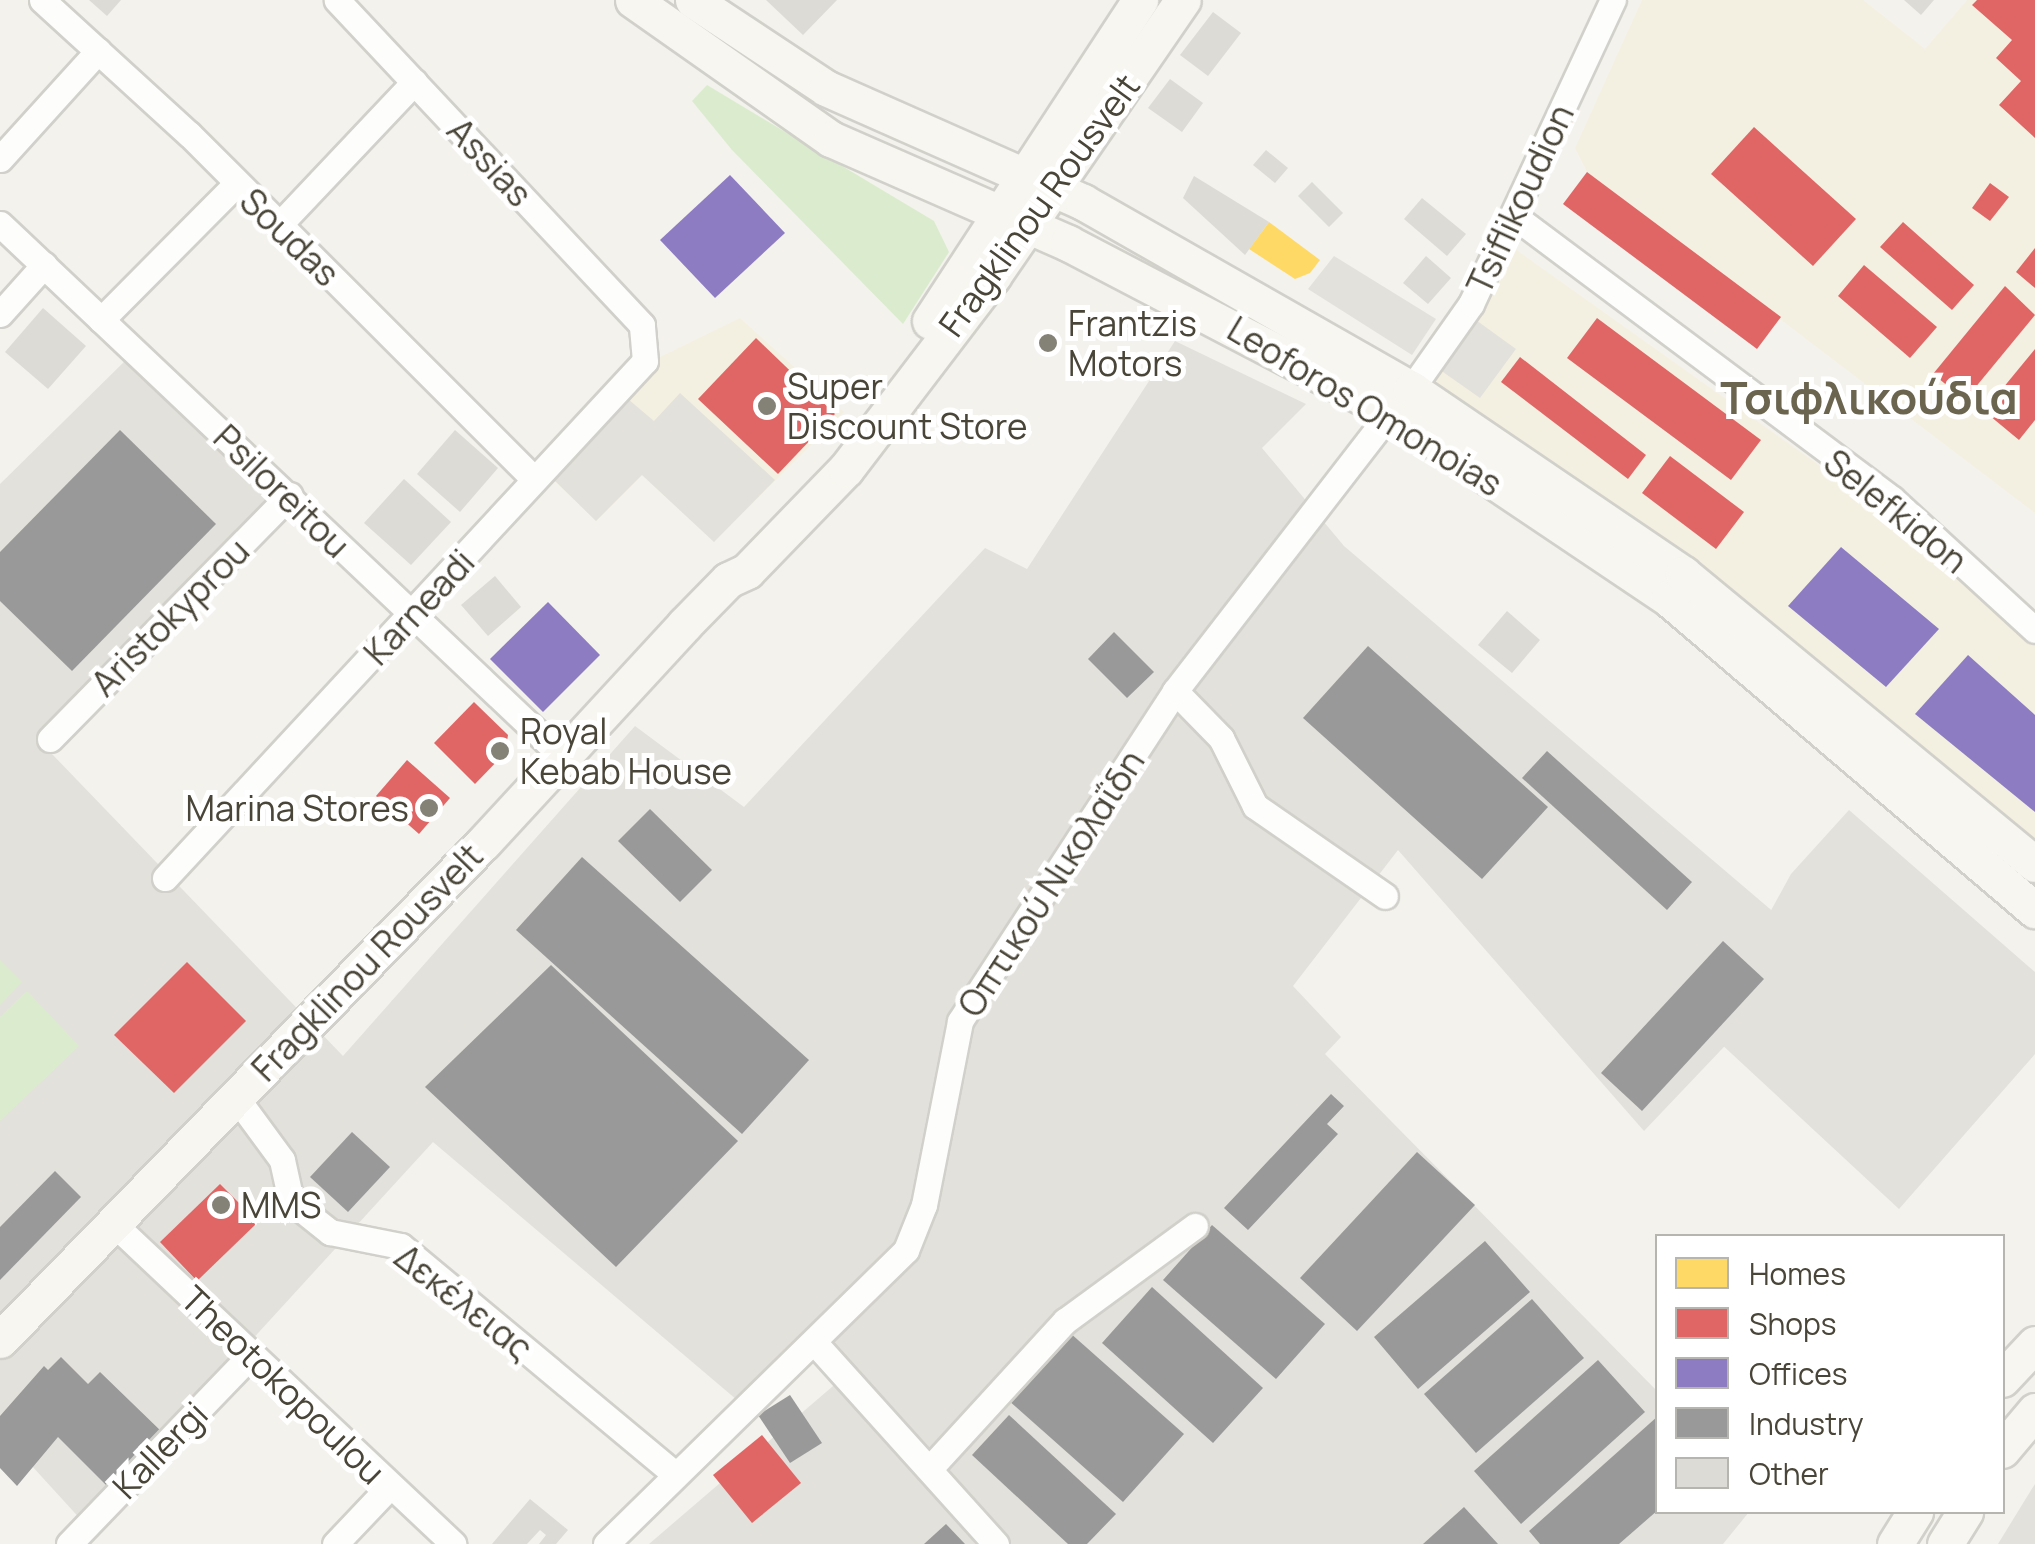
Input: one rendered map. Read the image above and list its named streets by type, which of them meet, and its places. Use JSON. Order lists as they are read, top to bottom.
{
  "streets": {
    "main road": ["Fragklinou Rousvelt", "Leoforos Omonoias"],
    "street": [
      "Assias",
      "Tsiflikoudion",
      "Soudas",
      "Psiloreitou",
      "Selefkidon",
      "Karneadi",
      "Aristokyprou",
      "Οπτικού Νικολαΐδη",
      "Δεκέλειας",
      "Theotokopoulou",
      "Kallergi"
    ]
  },
  "crossings": [
    ["Assias", "Karneadi"],
    ["Tsiflikoudion", "Leoforos Omonoias"],
    ["Tsiflikoudion", "Selefkidon"],
    ["Tsiflikoudion", "Οπτικού Νικολαΐδη"],
    ["Fragklinou Rousvelt", "Leoforos Omonoias"],
    ["Fragklinou Rousvelt", "Psiloreitou"],
    ["Fragklinou Rousvelt", "Δεκέλειας"],
    ["Fragklinou Rousvelt", "Theotokopoulou"],
    ["Soudas", "Karneadi"],
    ["Leoforos Omonoias", "Οπτικού Νικολαΐδη"],
    ["Psiloreitou", "Karneadi"],
    ["Psiloreitou", "Aristokyprou"],
    ["Οπτικού Νικολαΐδη", "Δεκέλειας"],
    ["Theotokopoulou", "Kallergi"]
  ],
  "districts": ["Τσιφλικούδια"],
  "places": [
    "Frantzis Motors",
    "Super Discount Store",
    "Royal Kebab House",
    "Marina Stores",
    "MMS"
  ],
  "legend": [
    "Homes",
    "Shops",
    "Offices",
    "Industry",
    "Other"
  ]
}
